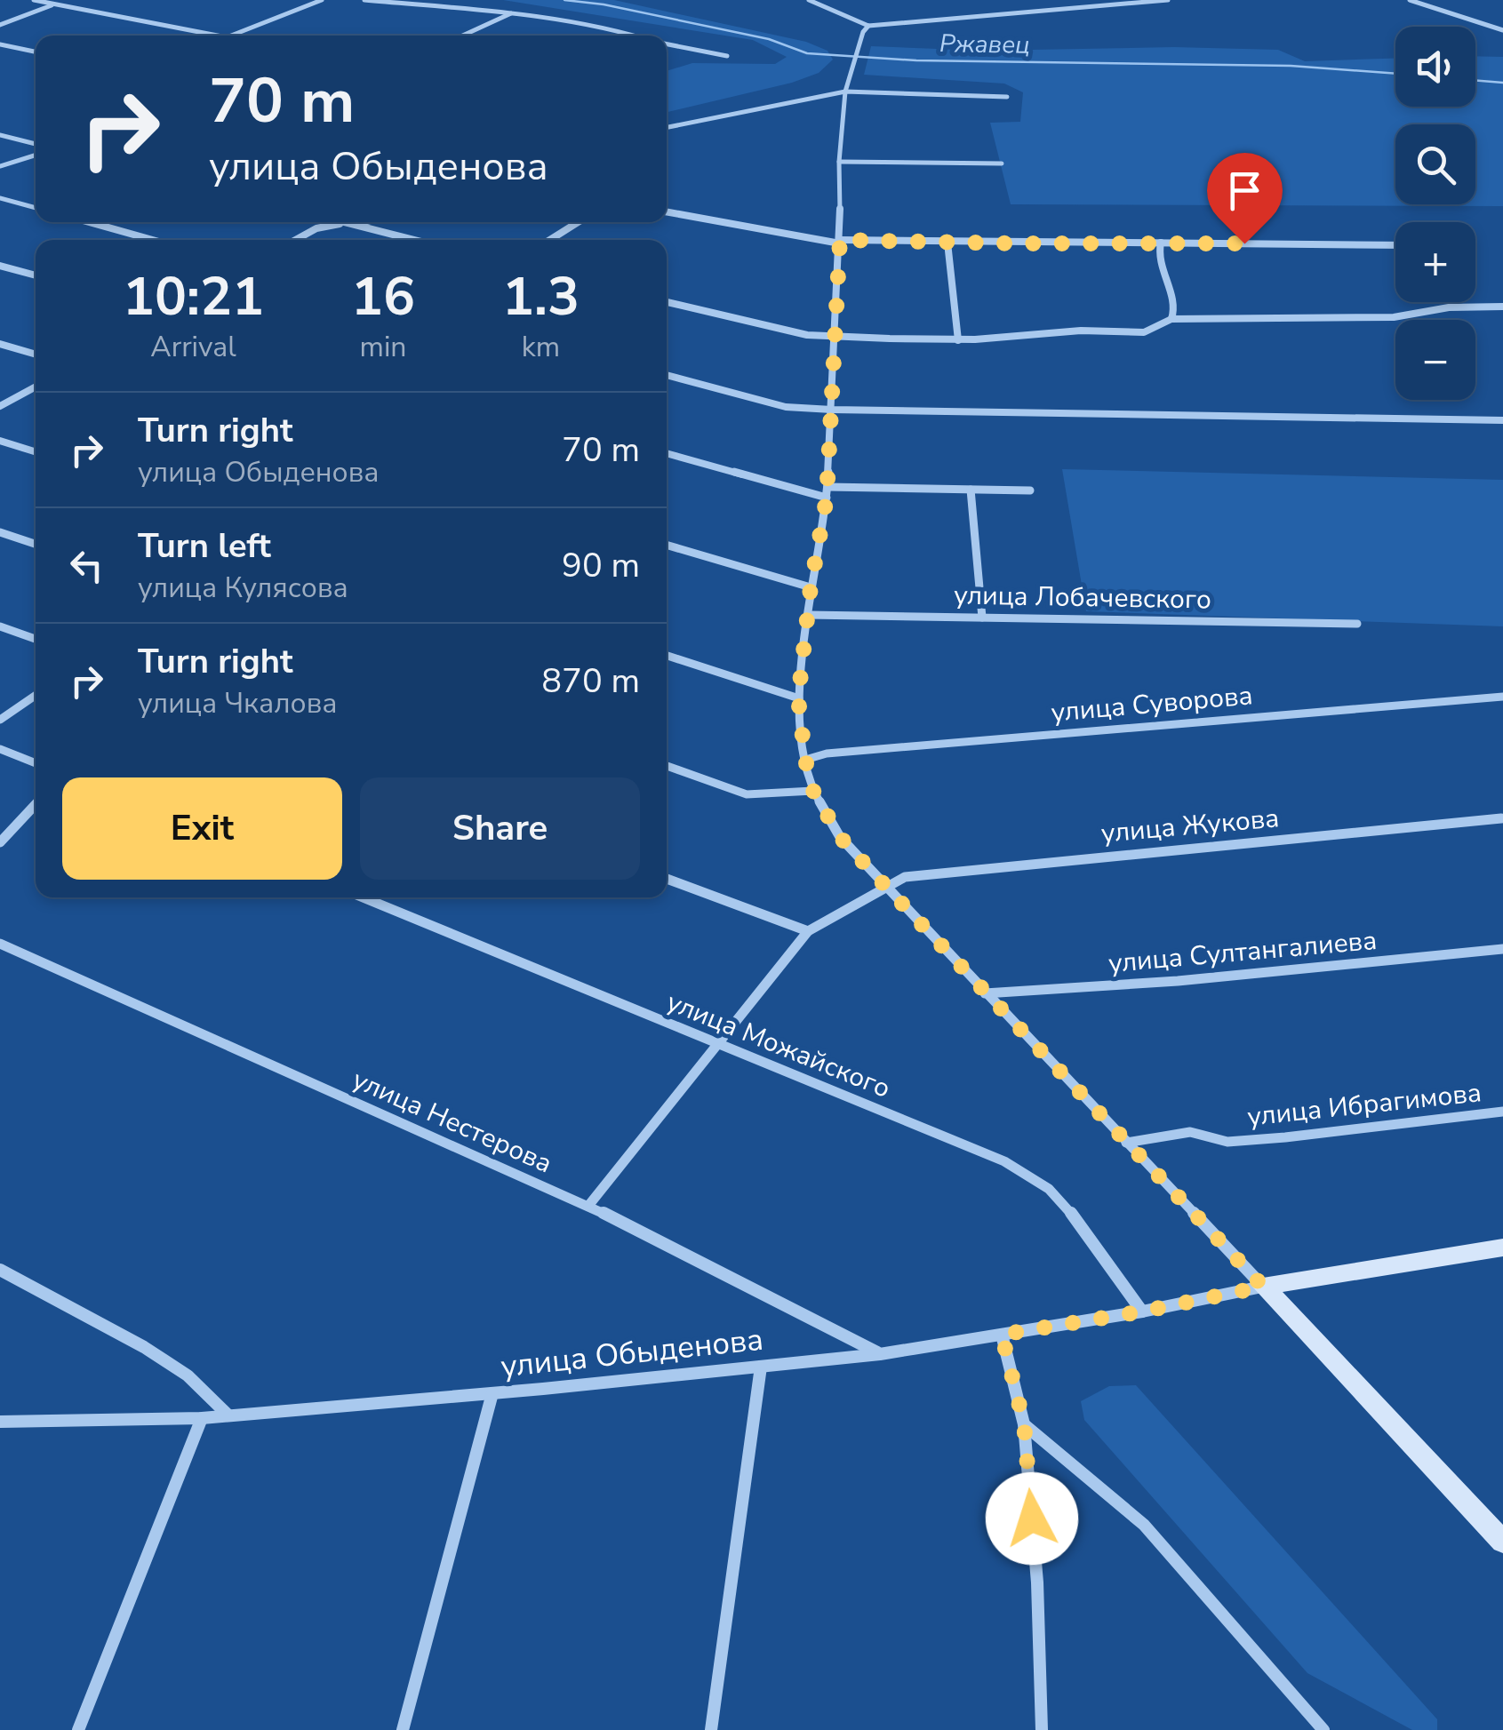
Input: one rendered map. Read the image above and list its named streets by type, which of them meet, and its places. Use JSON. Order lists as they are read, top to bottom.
{
  "streets": {
    "street": [
      "улица Лобачевского",
      "улица Суворова",
      "улица Жукова",
      "улица Султангалиева",
      "улица Можайского",
      "улица Ибрагимова",
      "улица Нестерова",
      "улица Обыденова"
    ]
  },
  "crossings": [
    ["улица Можайского", "улица Обыденова"],
    ["улица Нестерова", "улица Обыденова"]
  ],
  "water": ["Ржавец"],
  "page": {
    "map_buttons": ["+", "−"],
    "turn": ["70 m", "улица Обыденова"],
    "eta": [
      "10:21",
      "Arrival",
      "16",
      "min",
      "1.3",
      "km"
    ],
    "list": [
      {
        "name": "Turn right",
        "note": "улица Обыденова",
        "value": "70 m"
      },
      {
        "name": "Turn left",
        "note": "улица Кулясова",
        "value": "90 m"
      },
      {
        "name": "Turn right",
        "note": "улица Чкалова",
        "value": "870 m"
      }
    ],
    "buttons": ["Exit", "Share"]
  }
}
